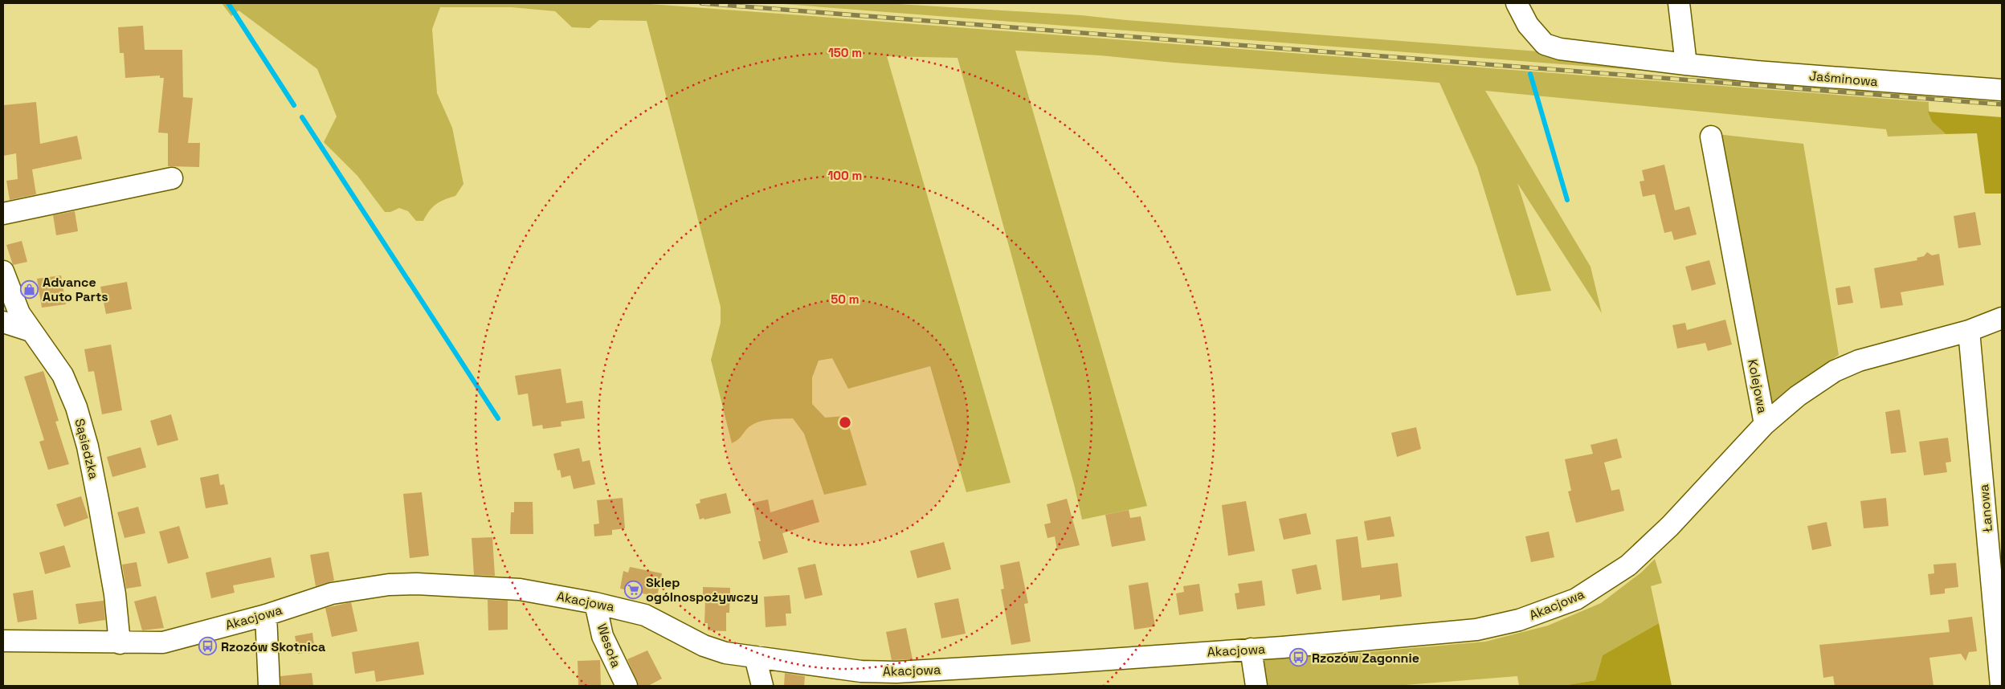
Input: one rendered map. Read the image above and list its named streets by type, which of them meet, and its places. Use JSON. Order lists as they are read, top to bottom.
{
  "streets": {
    "street": [
      "Jaśminowa",
      "Kolejowa",
      "Sąsiedzka",
      "Łanowa",
      "Akacjowa",
      "Wesoła"
    ]
  },
  "crossings": [
    ["Kolejowa", "Łanowa"],
    ["Kolejowa", "Akacjowa"],
    ["Sąsiedzka", "Akacjowa"],
    ["Akacjowa", "Wesoła"]
  ],
  "places": {
    "shop": ["Advance Auto Parts"],
    "supermarket": ["Sklep ogólnospożywczy"],
    "bus stop": ["Rzozów Skotnica", "Rzozów Zagonnie"]
  },
  "rings": ["150 m", "100 m", "50 m"]
}
